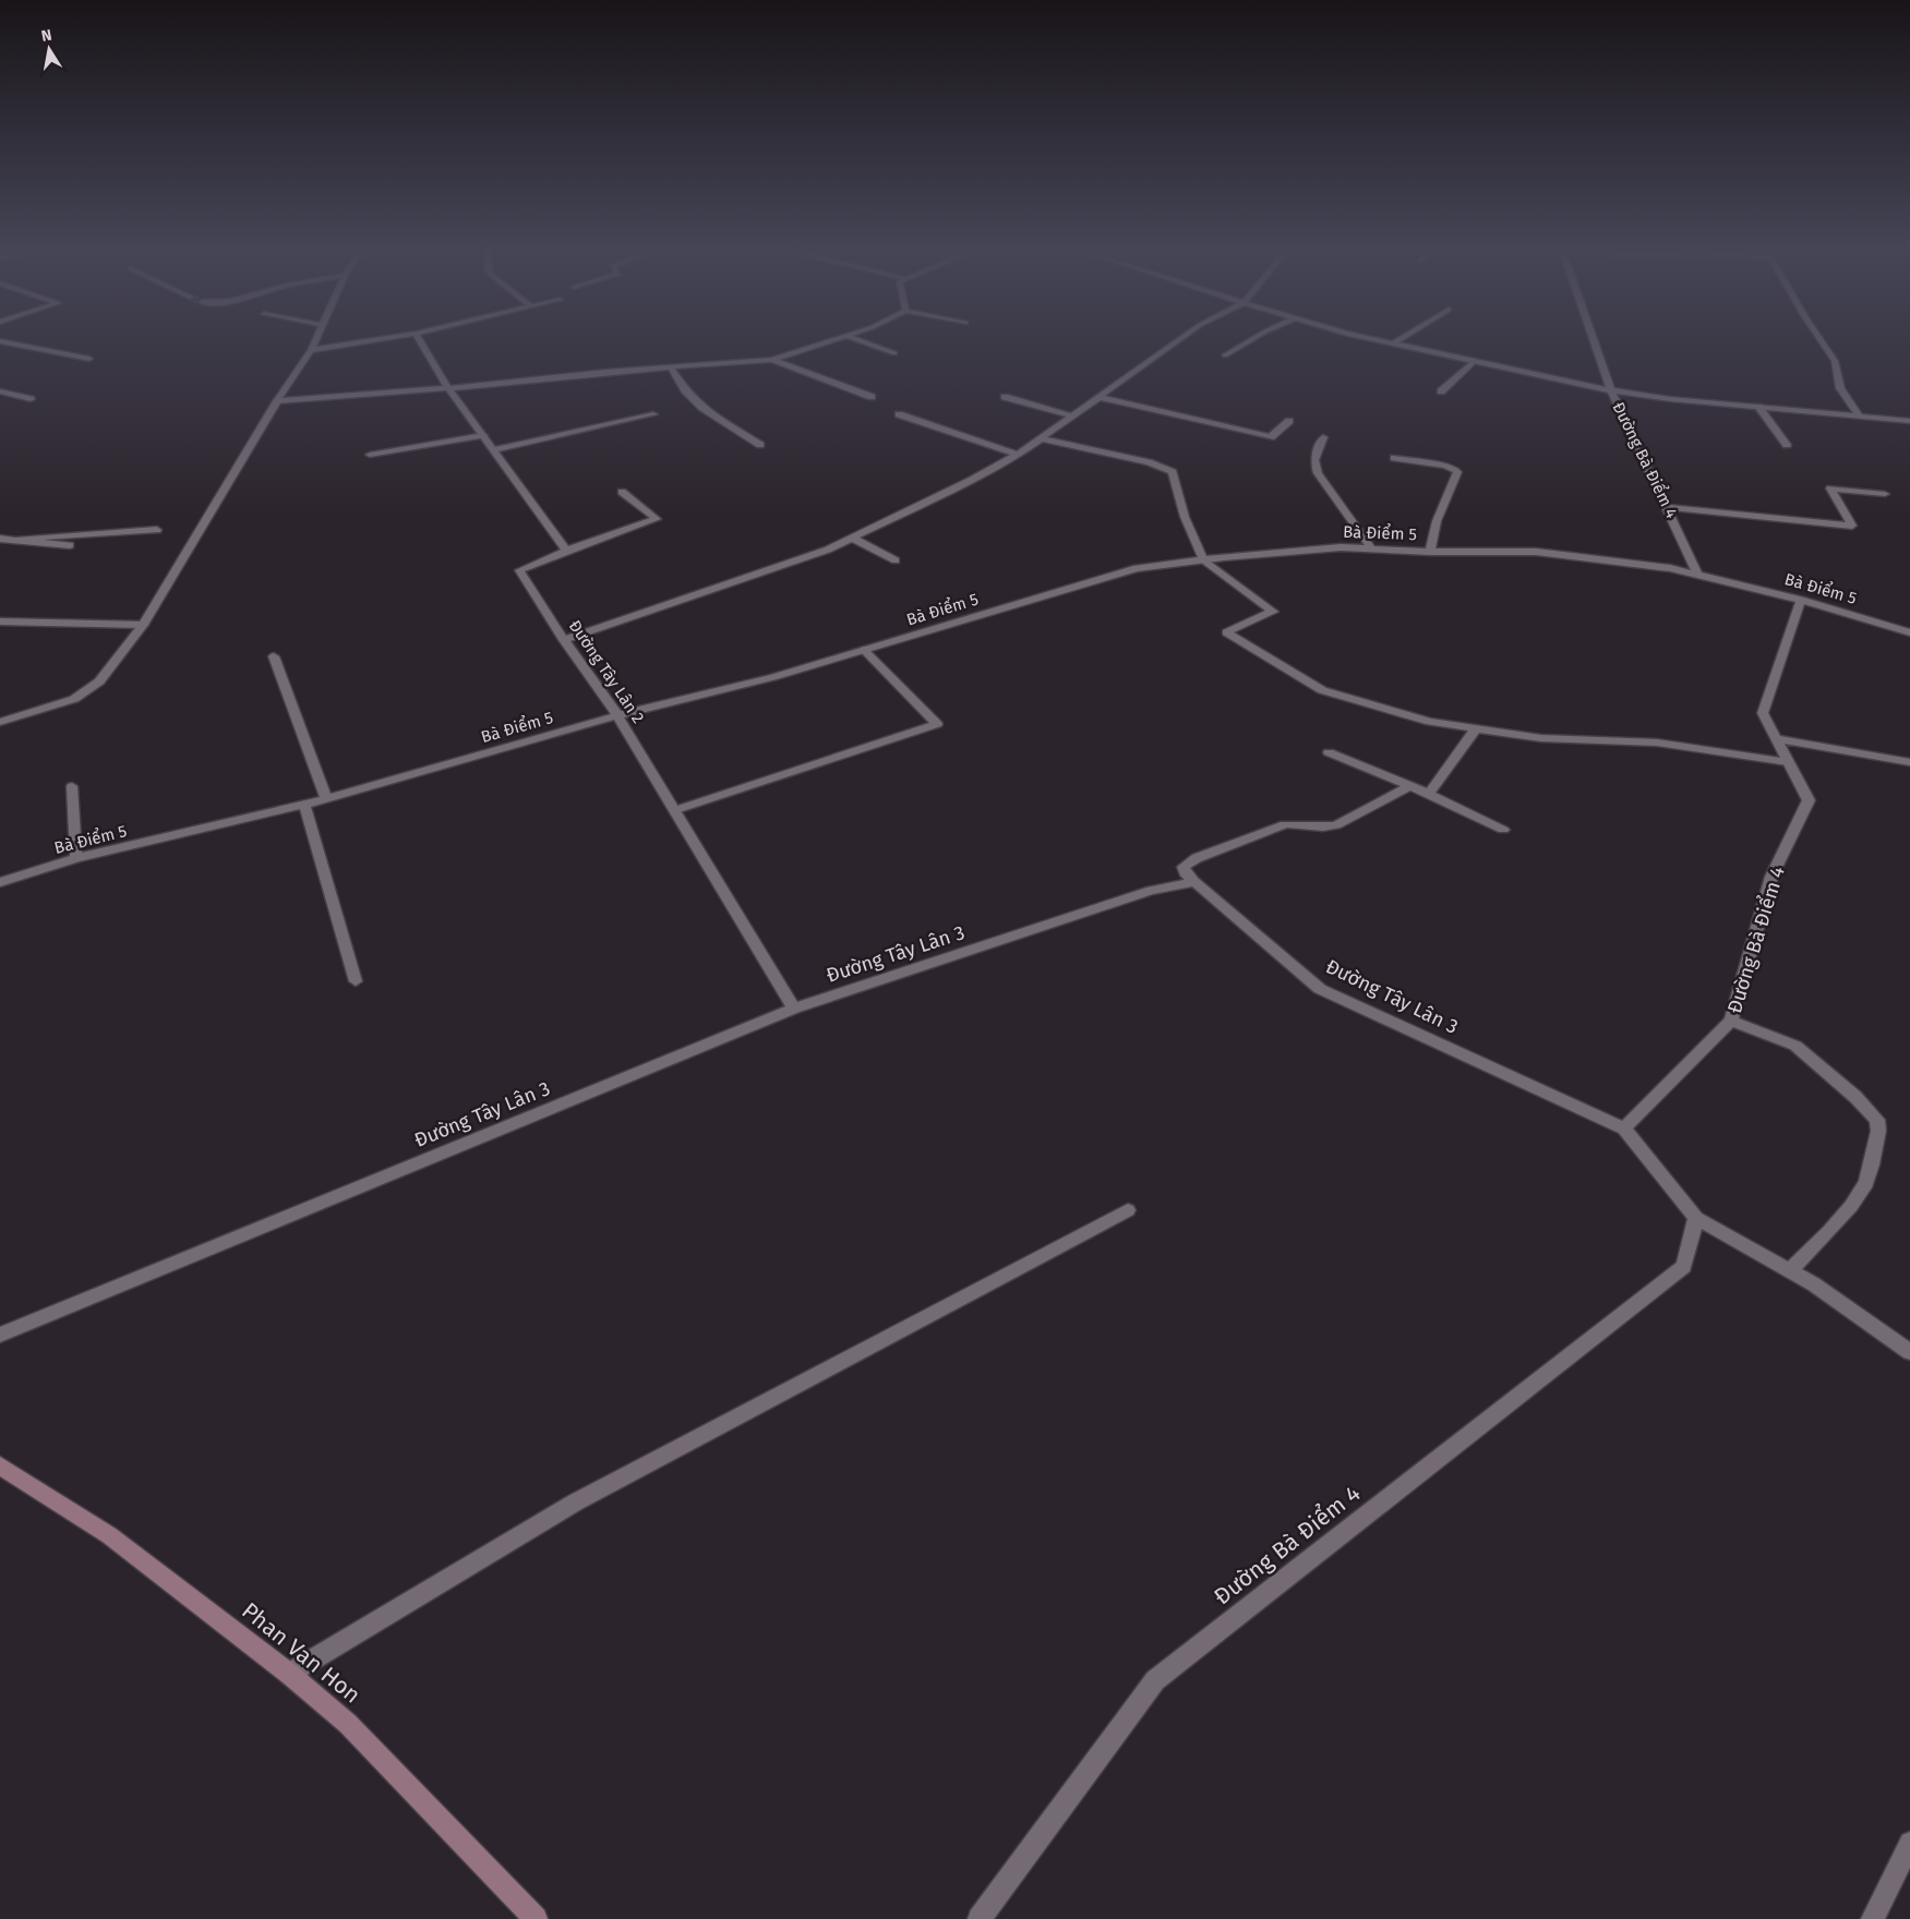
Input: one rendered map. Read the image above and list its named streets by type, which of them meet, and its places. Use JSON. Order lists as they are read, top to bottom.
{
  "streets": {
    "main road": ["Phan Van Hon"],
    "street": [
      "Đường Bà Điểm 4",
      "Bà Điểm 5",
      "Đường Tây Lân 2",
      "Đường Tây Lân 3"
    ]
  },
  "crossings": [
    ["Đường Bà Điểm 4", "Bà Điểm 5"],
    ["Đường Bà Điểm 4", "Đường Tây Lân 3"],
    ["Bà Điểm 5", "Đường Tây Lân 2"],
    ["Đường Tây Lân 2", "Đường Tây Lân 3"]
  ],
  "north": "top"
}
